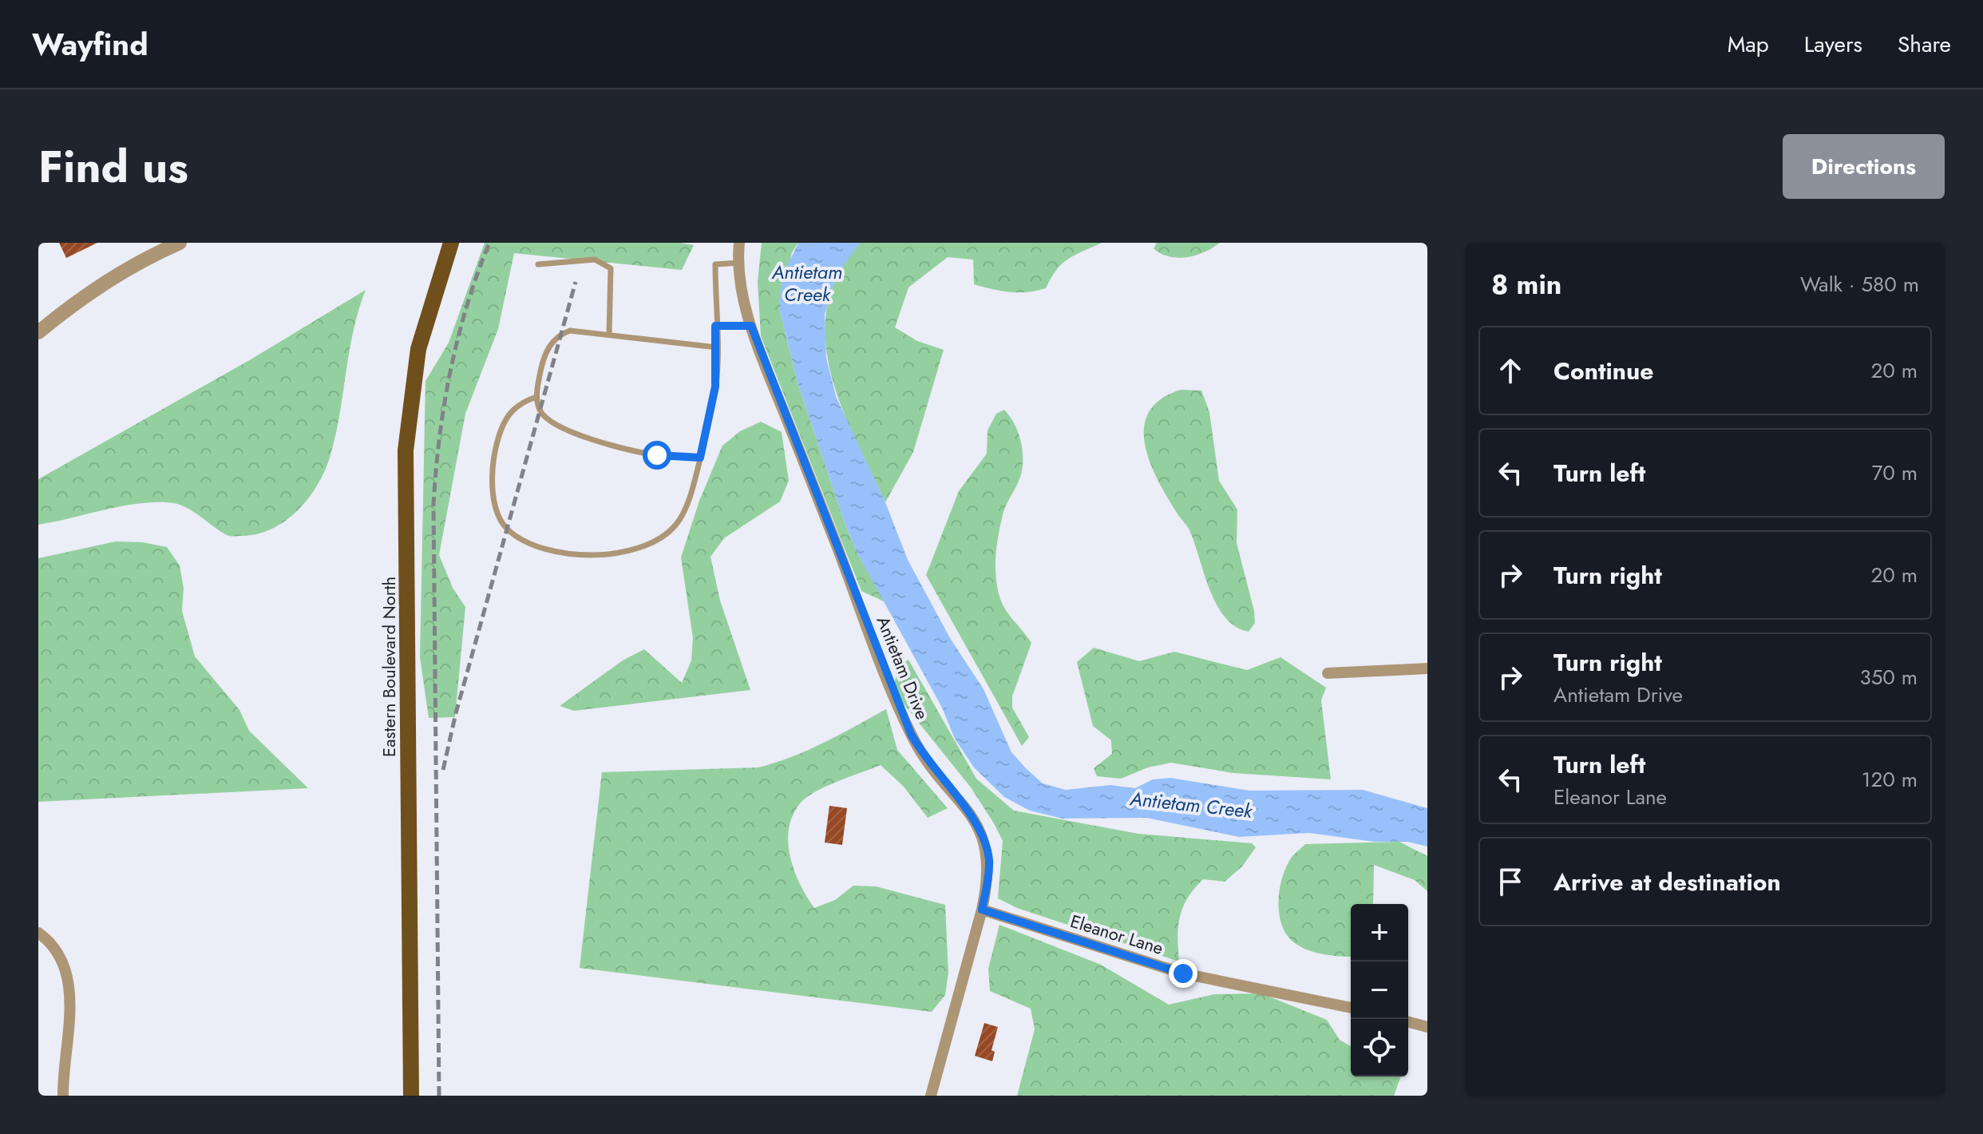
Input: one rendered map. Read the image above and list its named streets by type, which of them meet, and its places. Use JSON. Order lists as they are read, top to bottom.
{
  "streets": {
    "main road": ["Eastern Boulevard North"],
    "street": ["Antietam Drive", "Eleanor Lane"]
  },
  "crossings": [
    ["Antietam Drive", "Eleanor Lane"]
  ],
  "water": ["Antietam Creek"],
  "page": {
    "header": "Wayfind",
    "nav": ["Map", "Layers", "Share"],
    "title": "Find us",
    "buttons": "Directions",
    "heading": ["8 min", "Walk · 580 m"],
    "list": [
      ["Continue", "20 m"],
      ["Turn left", "70 m"],
      ["Turn right", "20 m"],
      ["Turn right", "Antietam Drive", "350 m"],
      ["Turn left", "Eleanor Lane", "120 m"],
      "Arrive at destination"
    ],
    "map_buttons": ["+", "−"]
  }
}
